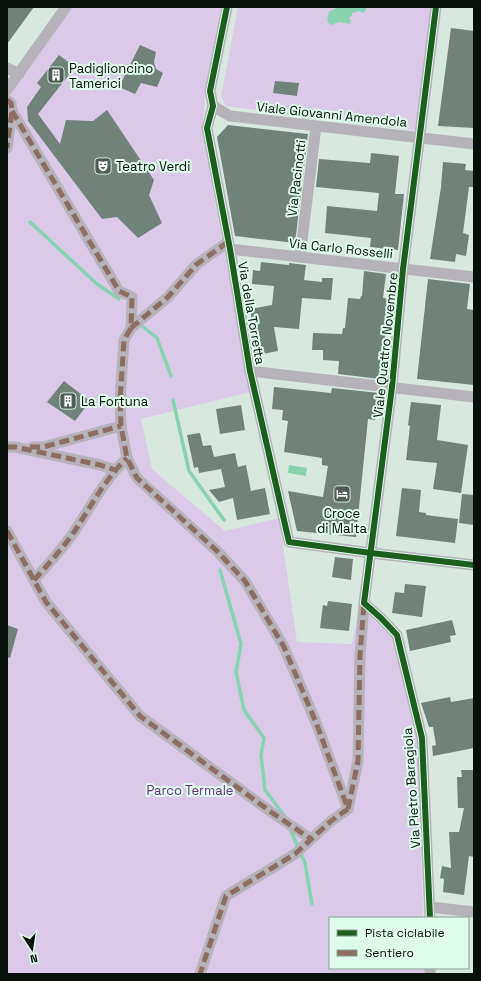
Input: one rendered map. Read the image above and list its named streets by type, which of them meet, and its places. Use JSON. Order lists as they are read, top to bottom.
{
  "streets": {
    "street": [
      "Viale Giovanni Amendola",
      "Via Pacinotti",
      "Via Carlo Rosselli",
      "Via della Torretta",
      "Viale Quattro Novembre",
      "Via Pietro Baragiola"
    ]
  },
  "crossings": [
    ["Viale Giovanni Amendola", "Via Pacinotti"],
    ["Viale Giovanni Amendola", "Via della Torretta"],
    ["Viale Giovanni Amendola", "Viale Quattro Novembre"],
    ["Via Pacinotti", "Via Carlo Rosselli"],
    ["Via Carlo Rosselli", "Via della Torretta"],
    ["Via Carlo Rosselli", "Viale Quattro Novembre"],
    ["Via della Torretta", "Viale Quattro Novembre"]
  ],
  "parks": ["Parco Termale"],
  "places": {
    "building": ["Padiglioncino Tamerici", "La Fortuna"],
    "theatre": ["Teatro Verdi"],
    "hotel": ["Croce di Malta"]
  },
  "legend": ["Pista ciclabile", "Sentiero"],
  "north": "bottom"
}
